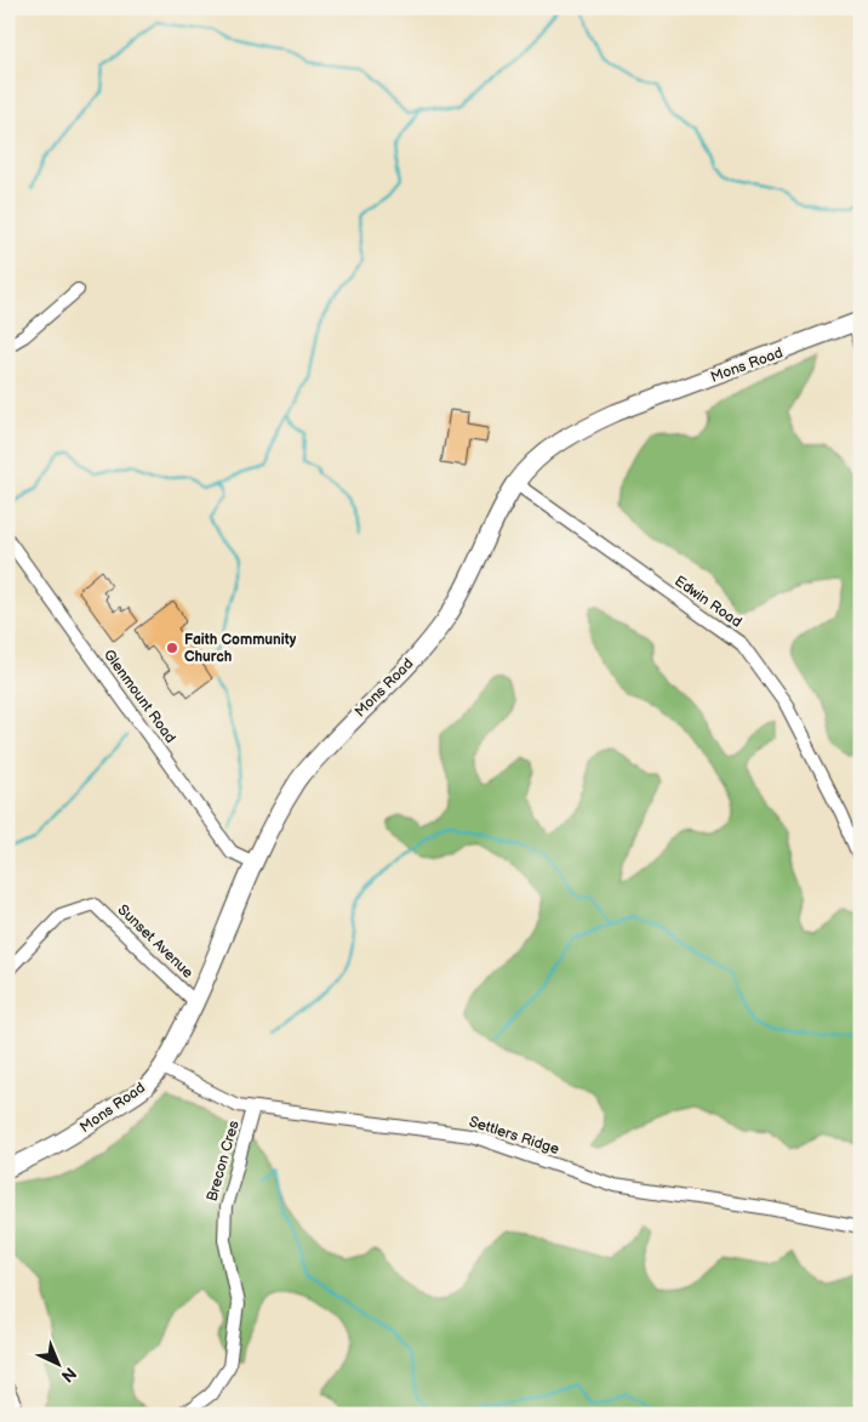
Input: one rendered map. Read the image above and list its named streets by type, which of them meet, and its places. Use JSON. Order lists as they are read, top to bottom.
{
  "streets": {
    "main road": ["Mons Road"],
    "street": [
      "Edwin Road",
      "Glenmount Road",
      "Sunset Avenue",
      "Settlers Ridge",
      "Brecon Cres"
    ]
  },
  "crossings": [
    ["Mons Road", "Edwin Road"],
    ["Mons Road", "Glenmount Road"],
    ["Mons Road", "Sunset Avenue"],
    ["Mons Road", "Settlers Ridge"],
    ["Settlers Ridge", "Brecon Cres"]
  ],
  "places": ["Faith Community Church"],
  "north": "bottom right"
}
